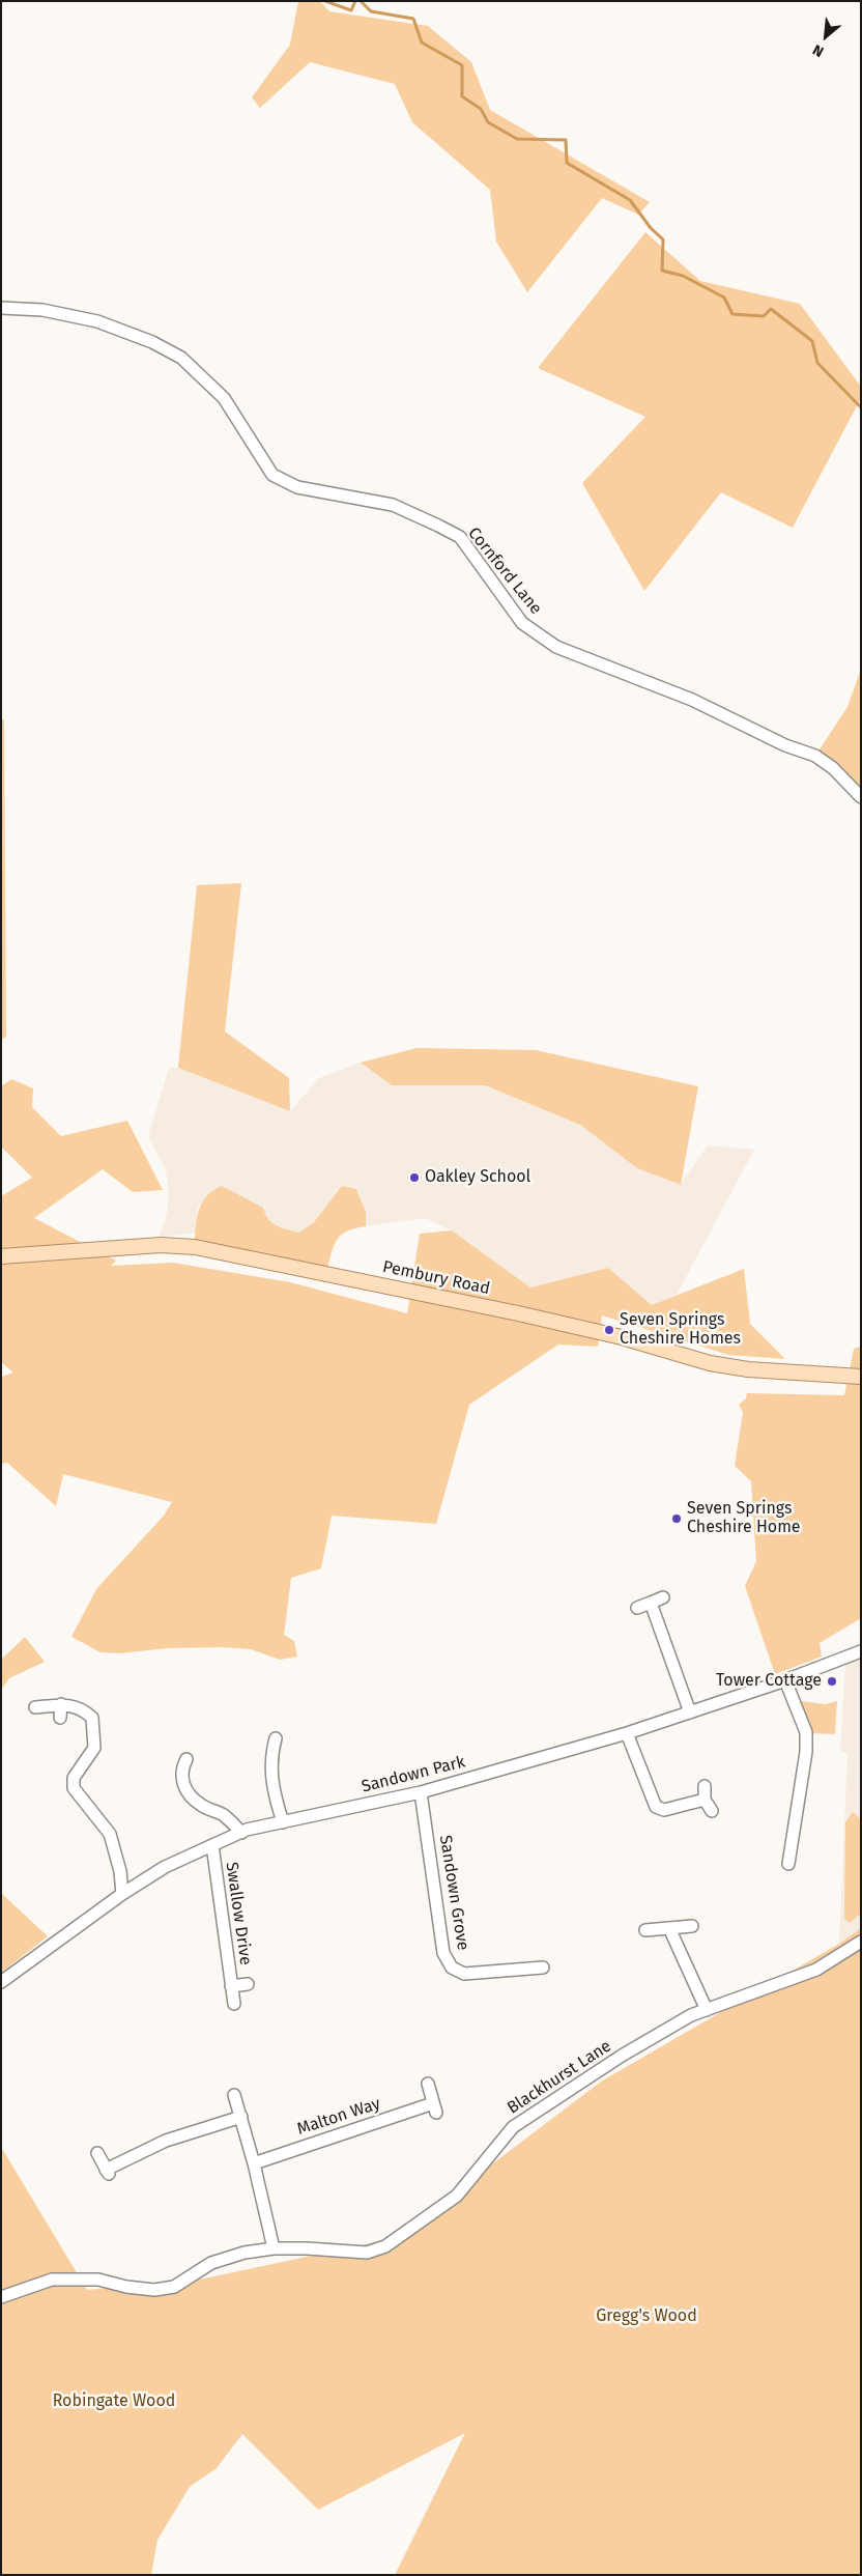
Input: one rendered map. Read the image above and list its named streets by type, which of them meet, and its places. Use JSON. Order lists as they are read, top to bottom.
{
  "streets": {
    "main road": ["Pembury Road"],
    "street": [
      "Cornford Lane",
      "Sandown Park",
      "Sandown Grove",
      "Swallow Drive",
      "Blackhurst Lane",
      "Malton Way"
    ]
  },
  "crossings": [
    ["Sandown Park", "Sandown Grove"],
    ["Sandown Park", "Swallow Drive"]
  ],
  "parks": ["Gregg's Wood", "Robingate Wood"],
  "places": [
    "Oakley School",
    "Seven Springs Cheshire Homes",
    "Seven Springs Cheshire Home",
    "Tower Cottage"
  ],
  "north": "bottom left"
}
